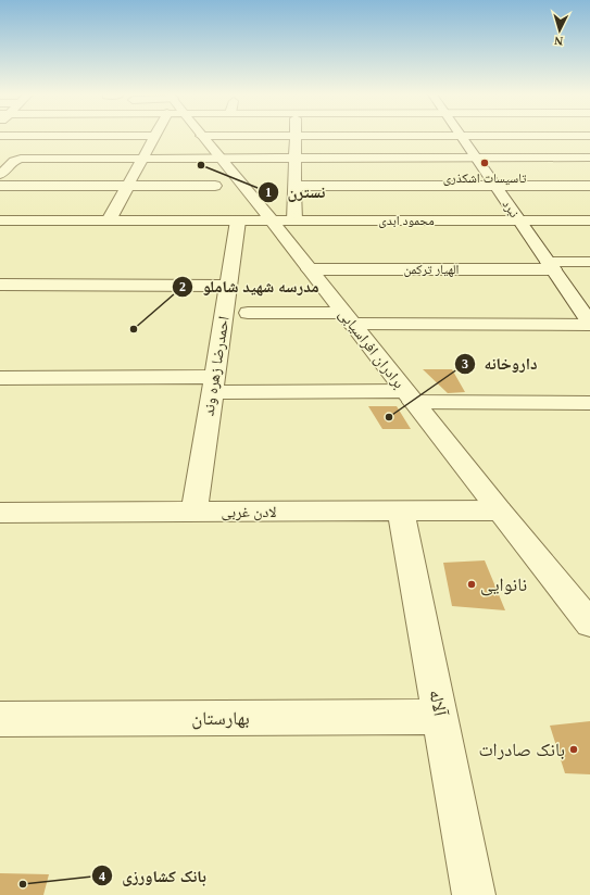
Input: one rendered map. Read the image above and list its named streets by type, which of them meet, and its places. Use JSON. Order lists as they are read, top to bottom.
{
  "streets": {
    "street": [
      "نبرد",
      "محمود ابدی",
      "الهیار ترکمن",
      "برادران افراسیابی",
      "احمدرضا زهره وند",
      "لادن غربی",
      "آلاله",
      "بهارستان"
    ]
  },
  "crossings": [
    ["نبرد", "محمود ابدی"],
    ["نبرد", "الهیار ترکمن"],
    ["محمود ابدی", "برادران افراسیابی"],
    ["محمود ابدی", "احمدرضا زهره وند"],
    ["الهیار ترکمن", "برادران افراسیابی"],
    ["برادران افراسیابی", "لادن غربی"],
    ["احمدرضا زهره وند", "لادن غربی"],
    ["لادن غربی", "آلاله"],
    ["آلاله", "بهارستان"]
  ],
  "places": [
    "تاسیسات اشکذری",
    "نسترن",
    "مدرسه شهید شاملو",
    "داروخانه",
    "نانوایی",
    "بانک صادرات",
    "بانک کشاورزی"
  ],
  "north": "bottom"
}
